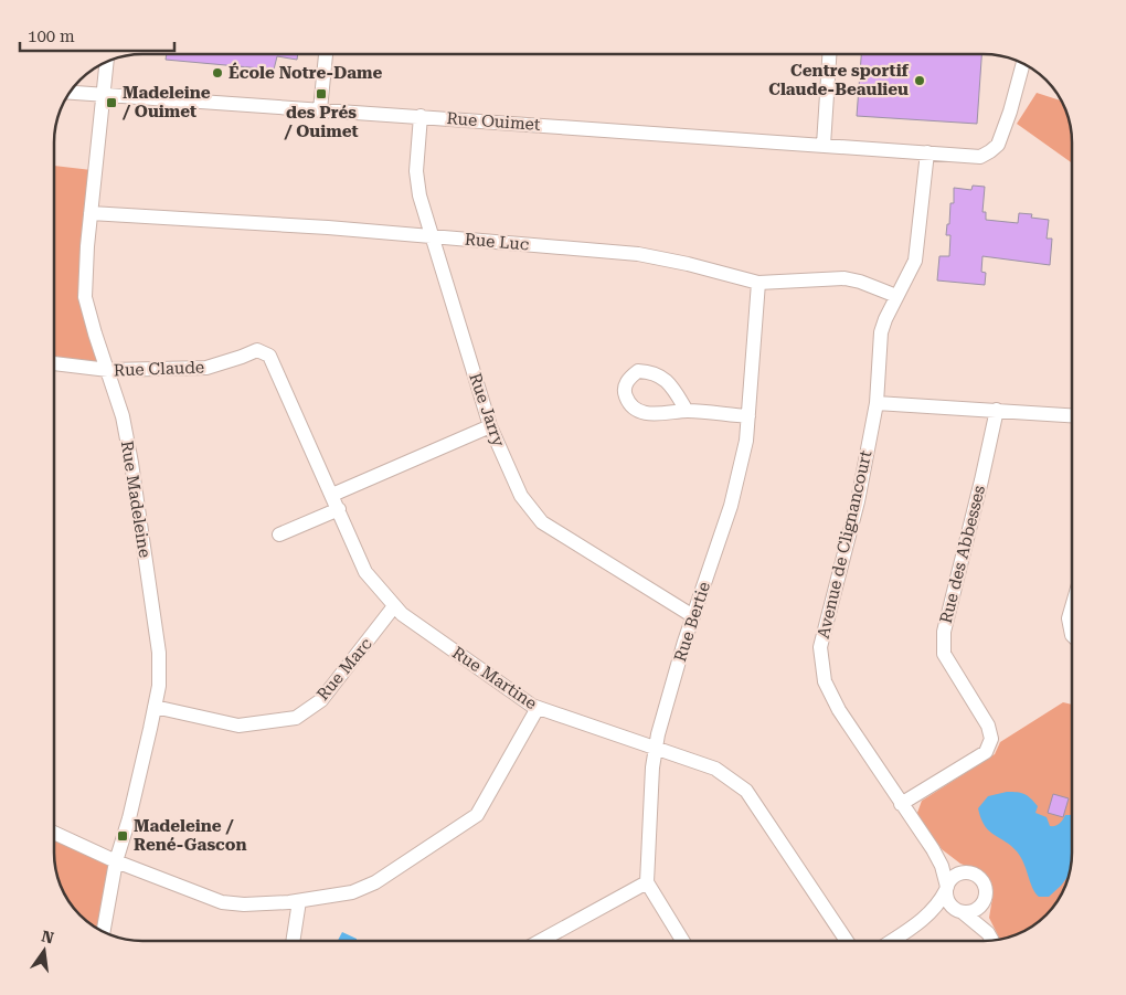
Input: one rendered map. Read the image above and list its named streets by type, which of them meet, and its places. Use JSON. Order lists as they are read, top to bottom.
{
  "streets": {
    "street": [
      "Rue Ouimet",
      "Rue Luc",
      "Rue Claude",
      "Rue Jarry",
      "Rue Madeleine",
      "Avenue de Clignancourt",
      "Rue des Abbesses",
      "Rue Bertie",
      "Rue Marc",
      "Rue Martine"
    ]
  },
  "crossings": [
    ["Rue Ouimet", "Rue Jarry"],
    ["Rue Ouimet", "Rue Madeleine"],
    ["Rue Ouimet", "Avenue de Clignancourt"],
    ["Rue Luc", "Rue Jarry"],
    ["Rue Luc", "Rue Madeleine"],
    ["Rue Luc", "Avenue de Clignancourt"],
    ["Rue Luc", "Rue Bertie"],
    ["Rue Claude", "Rue Madeleine"],
    ["Rue Claude", "Rue Martine"],
    ["Rue Jarry", "Rue Bertie"],
    ["Rue Madeleine", "Rue Marc"],
    ["Avenue de Clignancourt", "Rue des Abbesses"],
    ["Rue Bertie", "Rue Martine"],
    ["Rue Marc", "Rue Martine"]
  ],
  "places": {
    "other": ["École Notre-Dame", "Centre sportif Claude-Beaulieu"],
    "transit": ["des Prés / Ouimet", "Madeleine / Ouimet", "Madeleine / René-Gascon"]
  },
  "scale_bar": "100 m",
  "north": "top"
}
